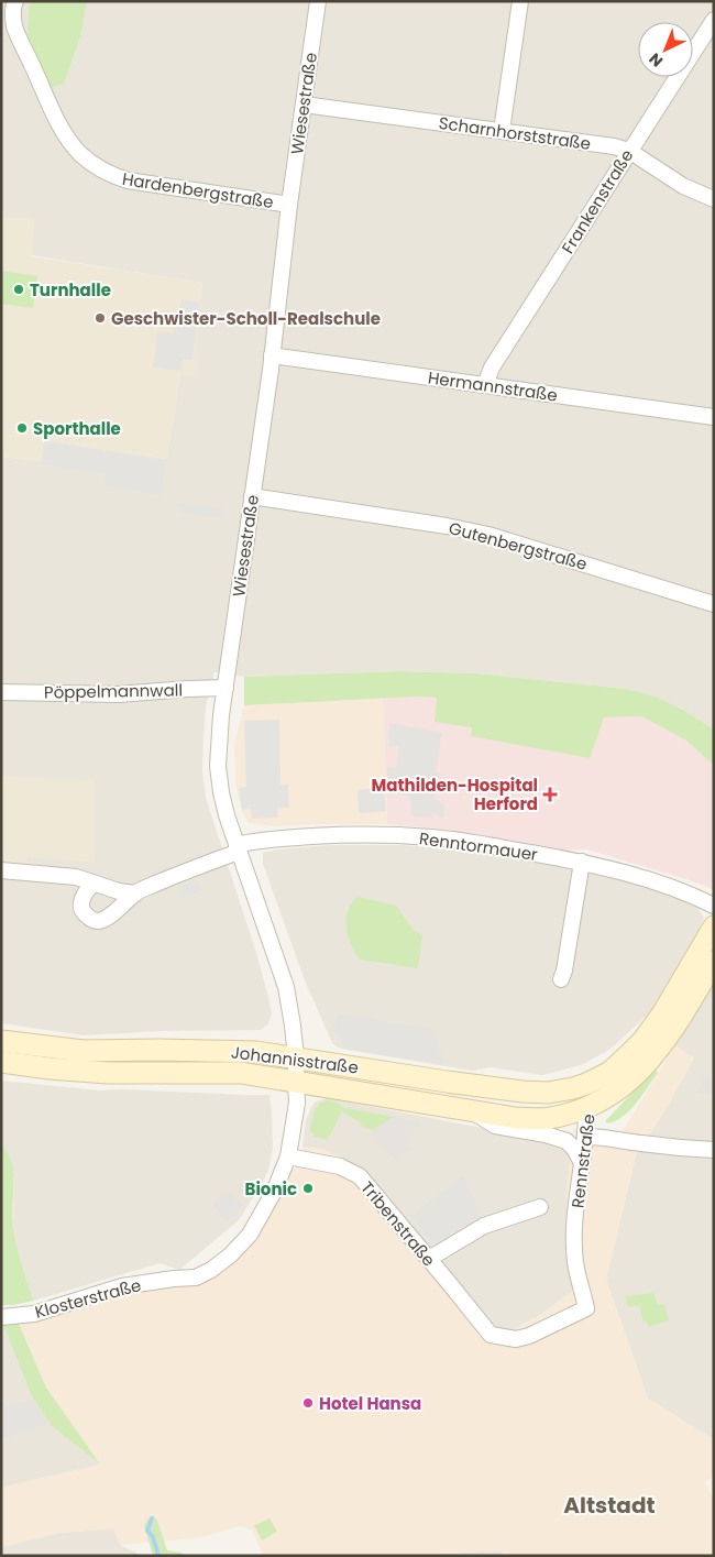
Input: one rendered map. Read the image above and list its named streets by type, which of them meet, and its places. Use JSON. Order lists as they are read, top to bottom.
{
  "streets": {
    "main road": ["Johannisstraße", "Rennstraße"],
    "street": [
      "Wiesestraße",
      "Scharnhorststraße",
      "Hardenbergstraße",
      "Frankenstraße",
      "Hermannstraße",
      "Gutenbergstraße",
      "Pöppelmannwall",
      "Renntormauer",
      "Tribenstraße",
      "Klosterstraße"
    ]
  },
  "crossings": [
    ["Wiesestraße", "Scharnhorststraße"],
    ["Wiesestraße", "Hardenbergstraße"],
    ["Wiesestraße", "Hermannstraße"],
    ["Wiesestraße", "Gutenbergstraße"],
    ["Wiesestraße", "Pöppelmannwall"],
    ["Wiesestraße", "Renntormauer"],
    ["Wiesestraße", "Johannisstraße"],
    ["Scharnhorststraße", "Frankenstraße"],
    ["Frankenstraße", "Hermannstraße"],
    ["Johannisstraße", "Rennstraße"],
    ["Rennstraße", "Tribenstraße"],
    ["Tribenstraße", "Klosterstraße"]
  ],
  "districts": ["Altstadt"],
  "places": {
    "other": [
      "Turnhalle",
      "Geschwister-Scholl-Realschule",
      "Sporthalle",
      "Bionic",
      "Hotel Hansa"
    ],
    "health": ["Mathilden-Hospital Herford"]
  },
  "north": "bottom left"
}
